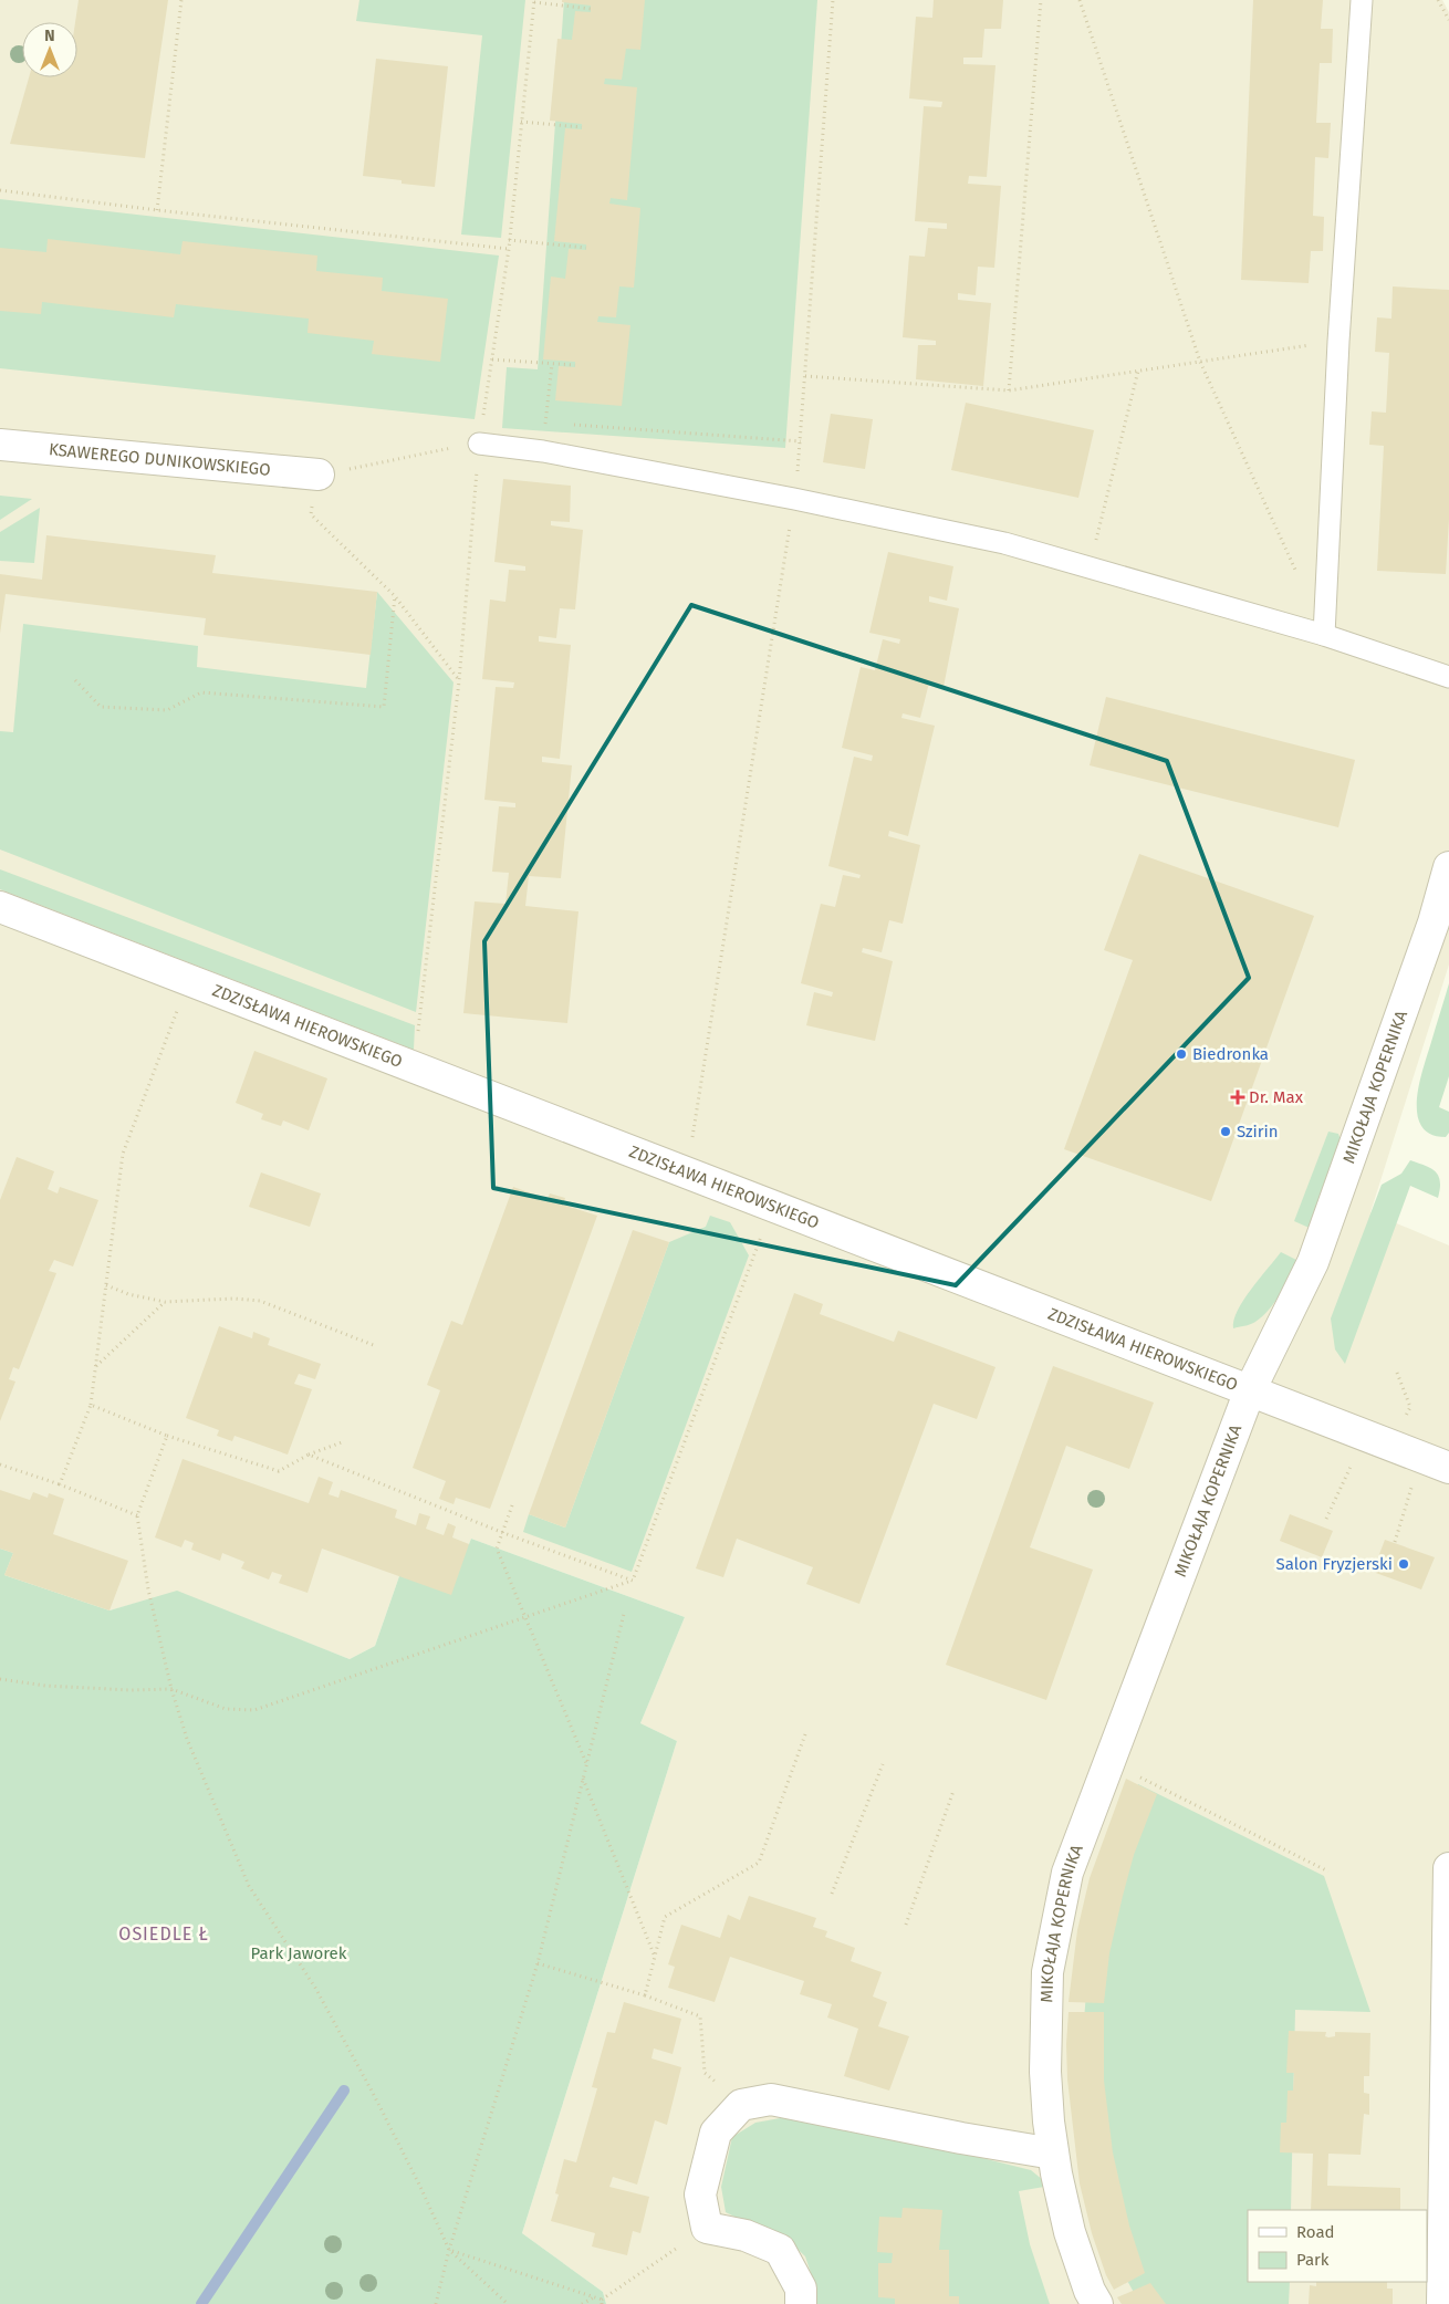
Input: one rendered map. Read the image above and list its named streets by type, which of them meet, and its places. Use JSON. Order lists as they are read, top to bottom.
{
  "streets": {
    "street": ["KSAWEREGO DUNIKOWSKIEGO", "ZDZISŁAWA HIEROWSKIEGO", "MIKOŁAJA KOPERNIKA"]
  },
  "crossings": [
    ["ZDZISŁAWA HIEROWSKIEGO", "MIKOŁAJA KOPERNIKA"]
  ],
  "districts": ["OSIEDLE Ł"],
  "parks": ["Park Jaworek"],
  "places": {
    "other": ["Biedronka", "Szirin", "Salon Fryzjerski"],
    "health": ["Dr. Max"]
  },
  "legend": ["Road", "Park"],
  "north": "top"
}
